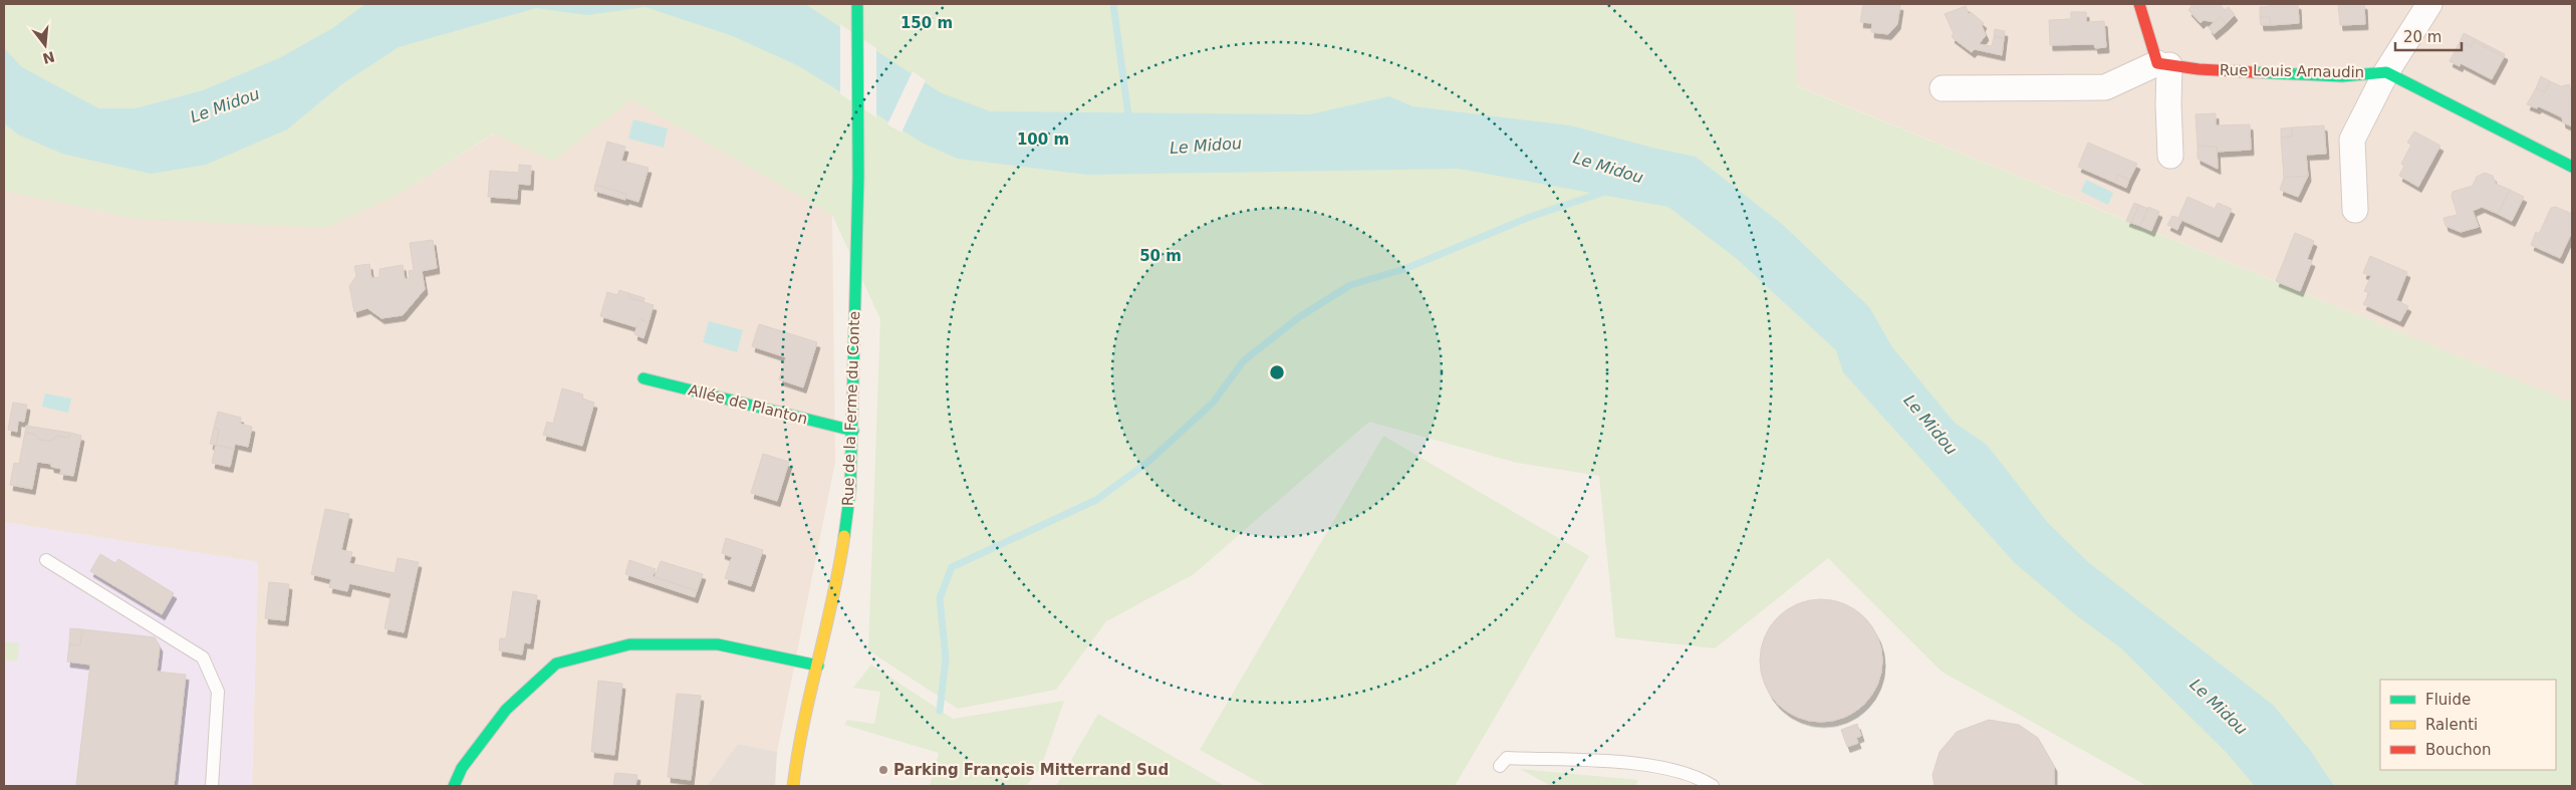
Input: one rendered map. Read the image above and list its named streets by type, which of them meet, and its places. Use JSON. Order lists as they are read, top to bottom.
{
  "streets": {
    "street": ["Rue Louis Arnaudin", "Allée de Planton", "Rue de la Ferme du Conte"]
  },
  "crossings": [
    ["Allée de Planton", "Rue de la Ferme du Conte"]
  ],
  "water": ["Le Midou"],
  "places": ["Parking François Mitterrand Sud"],
  "legend": ["Fluide", "Ralenti", "Bouchon"],
  "scale_bar": "20 m",
  "north": "bottom",
  "rings": ["150 m", "100 m", "50 m"]
}
